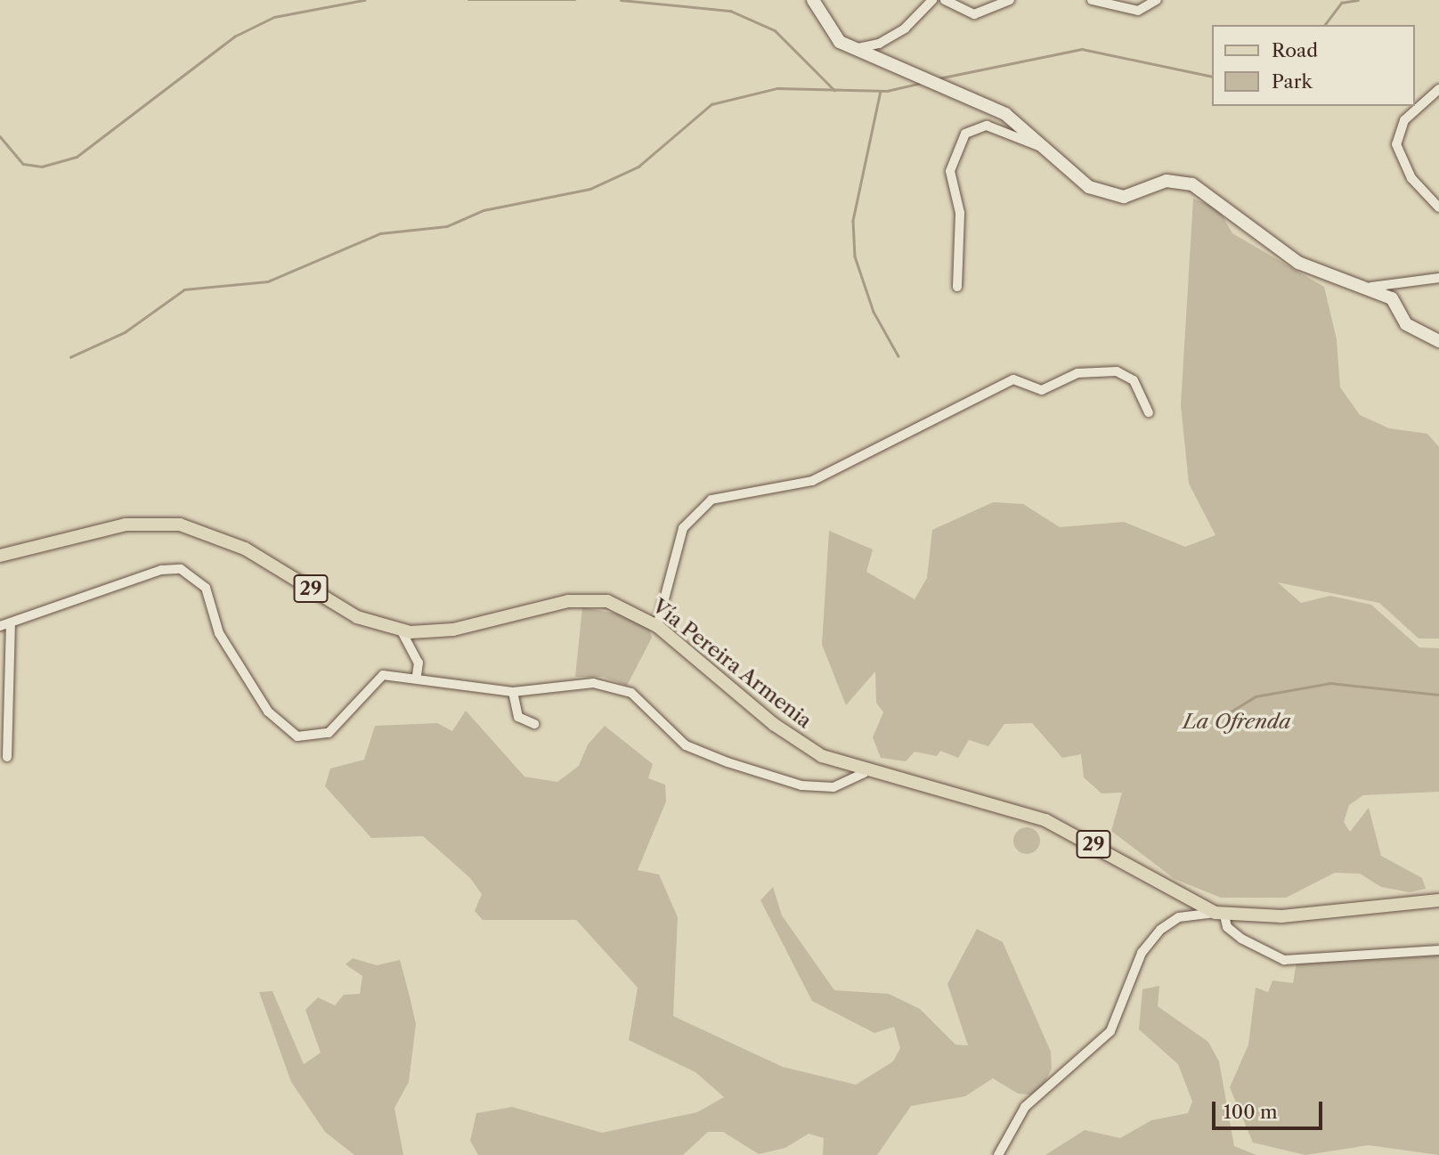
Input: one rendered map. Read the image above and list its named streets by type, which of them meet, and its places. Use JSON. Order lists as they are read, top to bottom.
{
  "streets": {
    "main road": ["29", "Vía Pereira Armenia"]
  },
  "parks": ["La Ofrenda"],
  "legend": ["Road", "Park"],
  "scale_bar": "100 m"
}
